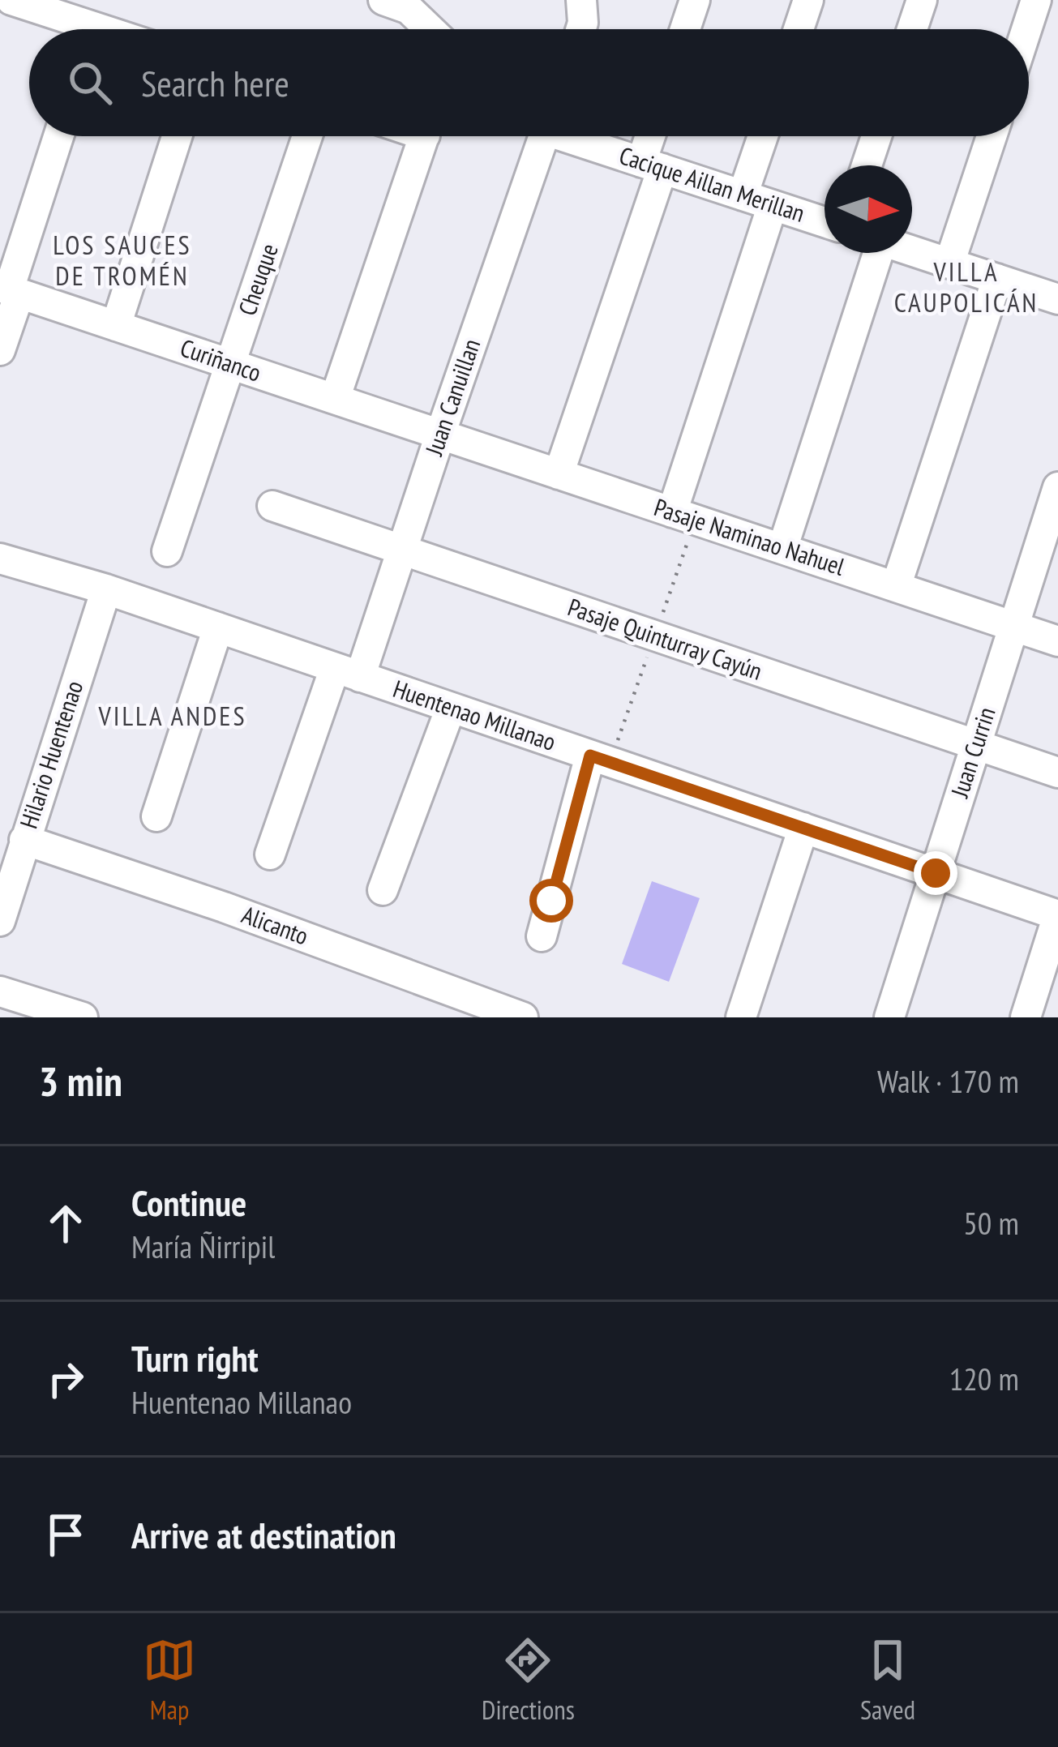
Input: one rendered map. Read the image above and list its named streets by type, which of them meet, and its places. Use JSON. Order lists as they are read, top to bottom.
{
  "streets": {
    "street": [
      "Cacique Aillan Merillan",
      "Cheuque",
      "Curiñanco",
      "Juan Canuillan",
      "Pasaje Naminao Nahuel",
      "Pasaje Quinturray Cayún",
      "Huentenao Millanao",
      "Juan Currin",
      "Hilario Huentenao",
      "Alicanto"
    ]
  },
  "crossings": [
    ["Cheuque", "Curiñanco"],
    ["Curiñanco", "Juan Canuillan"],
    ["Curiñanco", "Pasaje Naminao Nahuel"],
    ["Juan Canuillan", "Pasaje Naminao Nahuel"],
    ["Juan Canuillan", "Pasaje Quinturray Cayún"],
    ["Juan Canuillan", "Huentenao Millanao"],
    ["Pasaje Naminao Nahuel", "Juan Currin"],
    ["Pasaje Quinturray Cayún", "Juan Currin"],
    ["Huentenao Millanao", "Juan Currin"],
    ["Huentenao Millanao", "Hilario Huentenao"],
    ["Hilario Huentenao", "Alicanto"]
  ],
  "districts": ["LOS SAUCES DE TROMÉN", "VILLA CAUPOLICÁN", "VILLA ANDES"],
  "north": "right",
  "page": {
    "search": "Search here",
    "heading": ["3 min", "Walk · 170 m"],
    "list": [
      ["Continue", "María Ñirripil", "50 m"],
      ["Turn right", "Huentenao Millanao", "120 m"],
      "Arrive at destination"
    ],
    "nav": ["Map", "Directions", "Saved"]
  }
}
